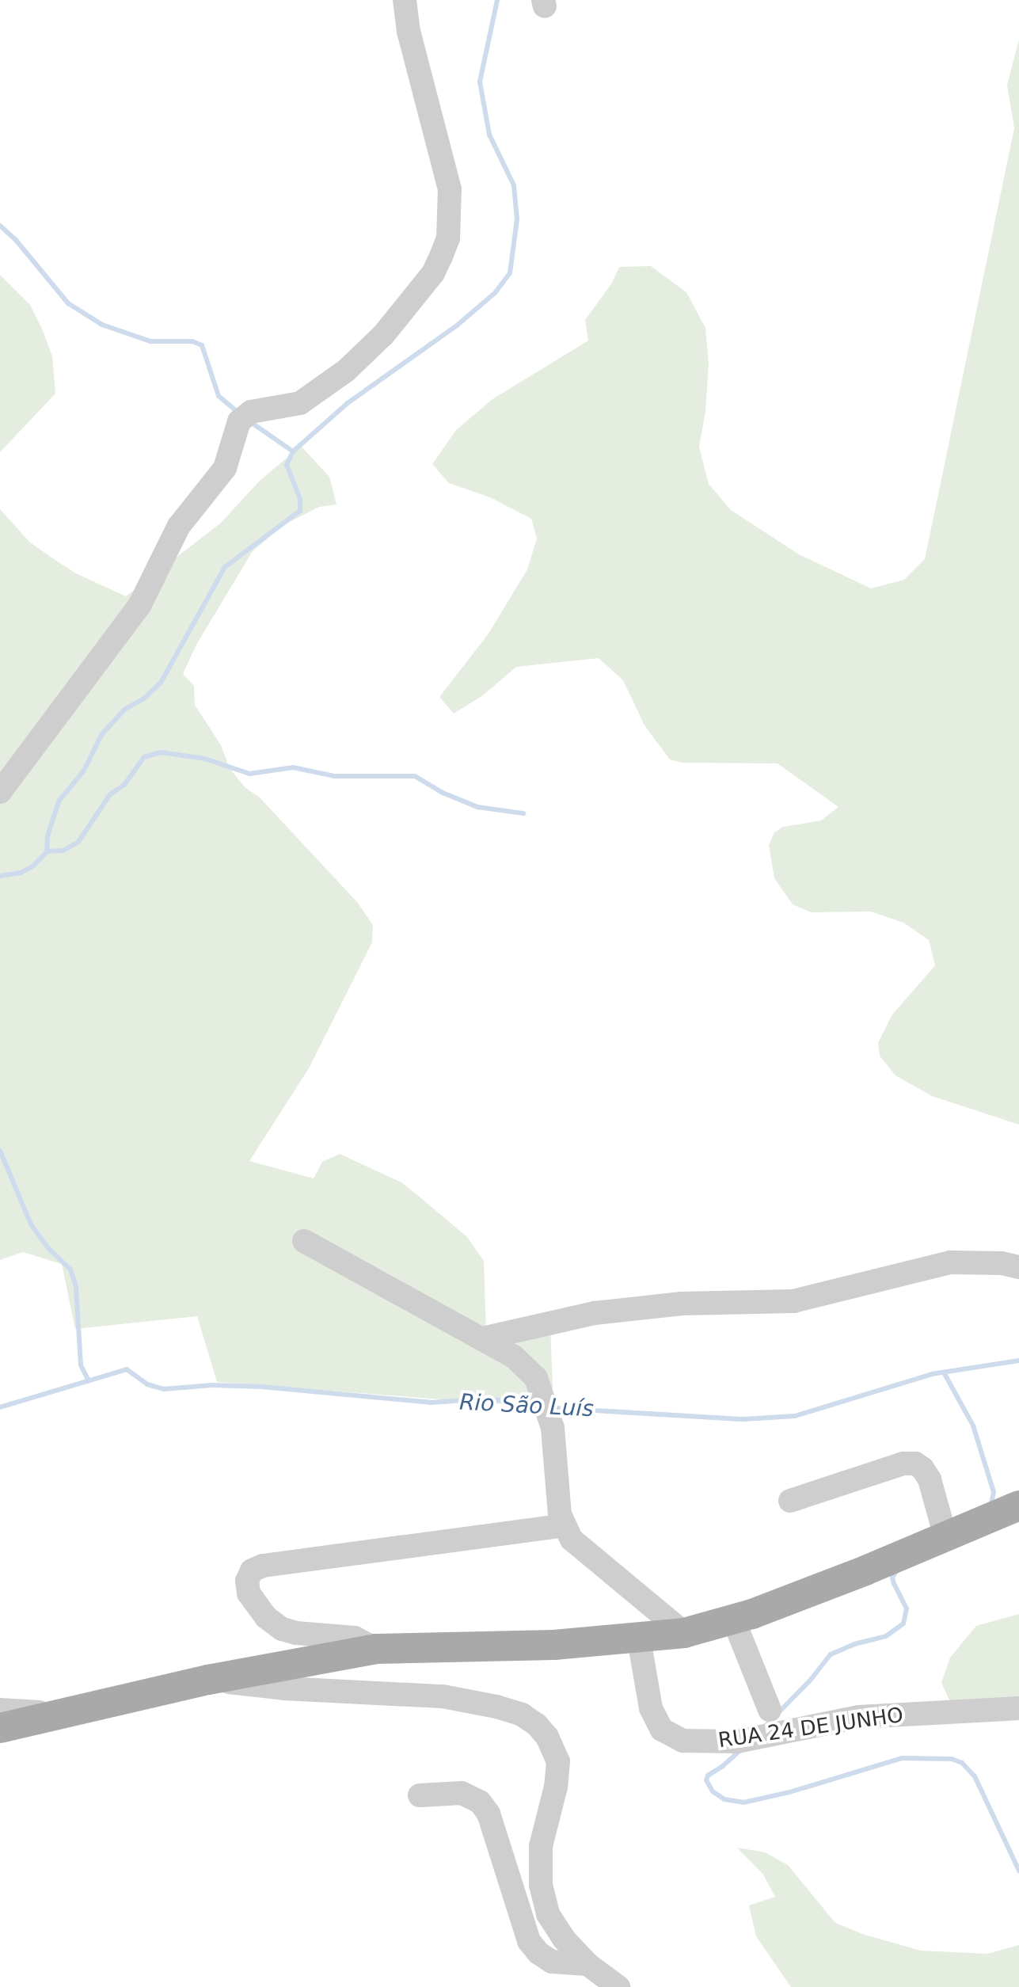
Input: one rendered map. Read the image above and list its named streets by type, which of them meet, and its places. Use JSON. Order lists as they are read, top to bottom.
{
  "streets": {
    "street": ["RUA 24 DE JUNHO"]
  },
  "water": ["Rio São Luís"]
}
